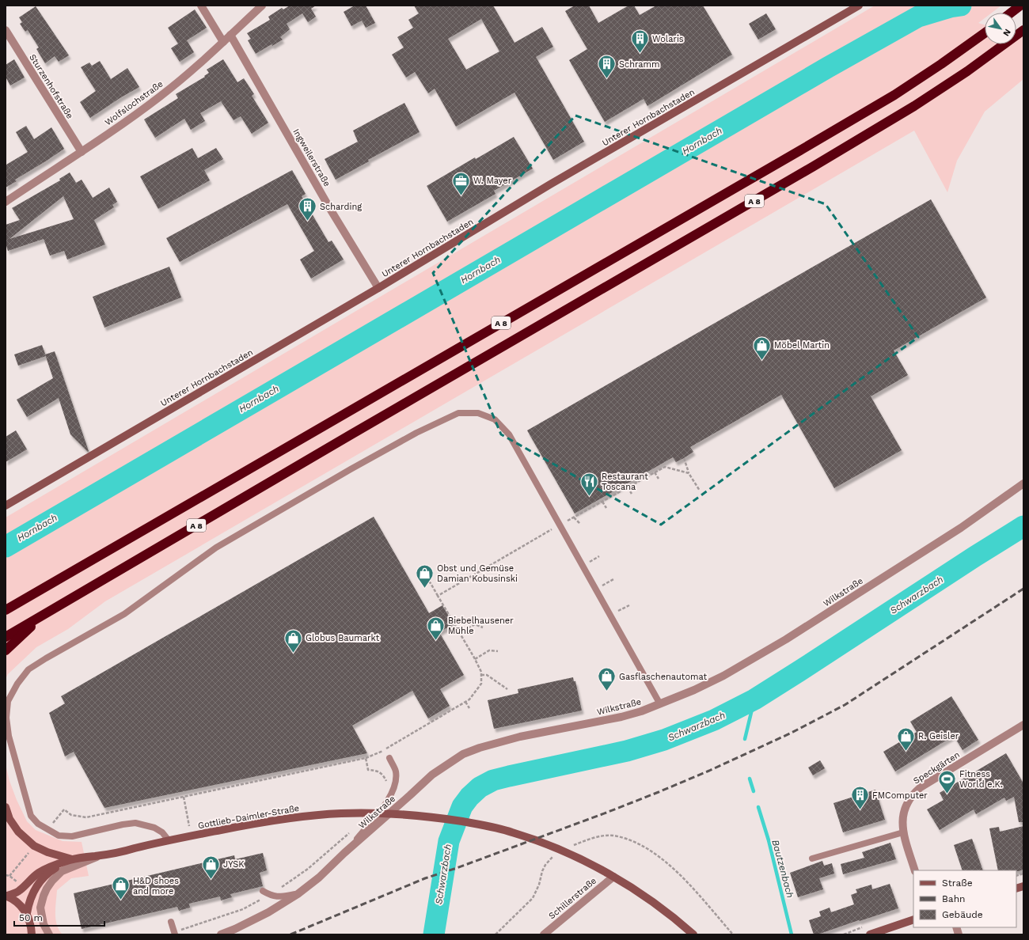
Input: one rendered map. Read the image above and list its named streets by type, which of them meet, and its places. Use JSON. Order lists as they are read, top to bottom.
{
  "streets": {
    "highway": ["A 8"],
    "street": [
      "Sturzenhofstraße",
      "Wolfslochstraße",
      "Unterer Hornbachstaden",
      "Ingweilerstraße",
      "Wilkstraße",
      "Speckgärten",
      "Gottlieb-Daimler-Straße",
      "Schillerstraße"
    ]
  },
  "crossings": [
    ["Sturzenhofstraße", "Wolfslochstraße"],
    ["Wolfslochstraße", "Ingweilerstraße"],
    ["Unterer Hornbachstaden", "Ingweilerstraße"],
    ["Gottlieb-Daimler-Straße", "Schillerstraße"]
  ],
  "water": ["Hornbach", "Schwarzbach", "Bautzenbach"],
  "places": {
    "building": [
      "Wolaris",
      "Schramm",
      "Scharding",
      "FMComputer"
    ],
    "office": ["W. Mayer"],
    "shop": [
      "Möbel Martin",
      "Obst und Gemüse Damian Kobusinski",
      "Biebelhausener Mühle",
      "Globus Baumarkt",
      "Gasflaschenautomat",
      "R. Geisler",
      "JYSK",
      "H&D shoes and more"
    ],
    "restaurant": ["Restaurant Toscana"],
    "sports": ["Fitness World e.K."]
  },
  "legend": ["Straße", "Bahn", "Gebäude"],
  "scale_bar": "50 m",
  "north": "bottom right"
}
